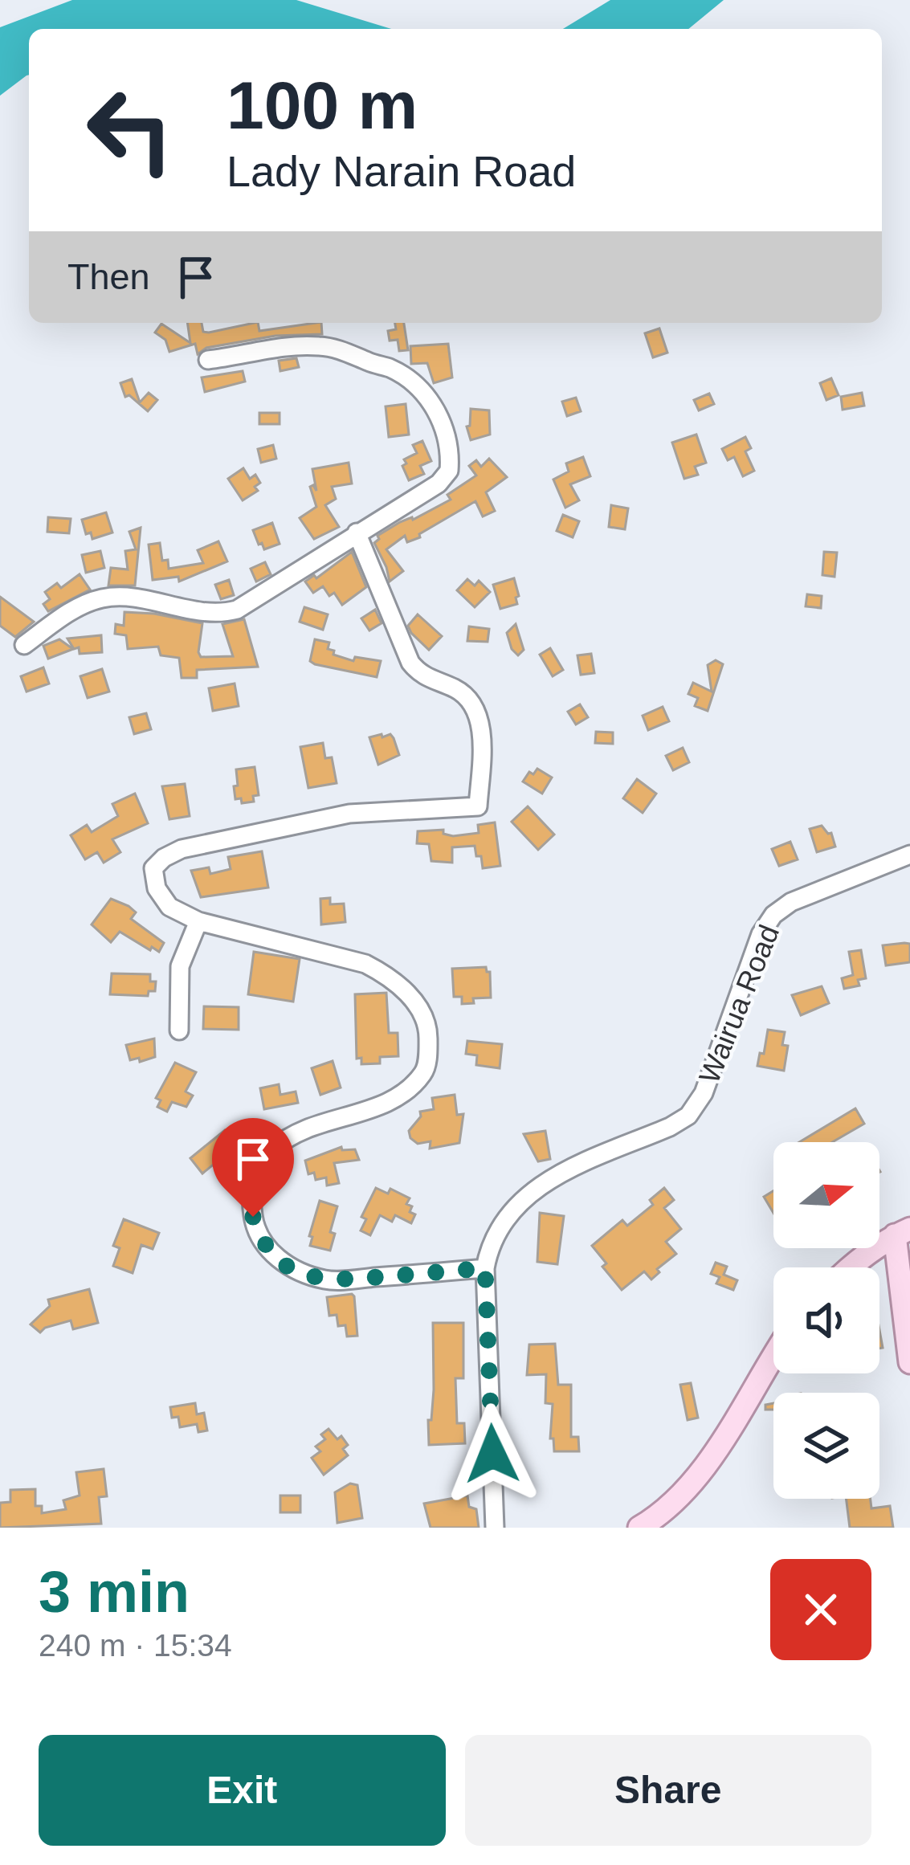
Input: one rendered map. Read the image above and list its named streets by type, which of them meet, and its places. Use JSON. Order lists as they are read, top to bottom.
{
  "streets": {
    "street": ["Wairua Road"]
  },
  "north": "right",
  "page": {
    "turn": ["100 m", "Lady Narain Road"],
    "then": "Then",
    "heading": ["3 min", "240 m · 15:34"],
    "buttons": ["Exit", "Share"]
  }
}
